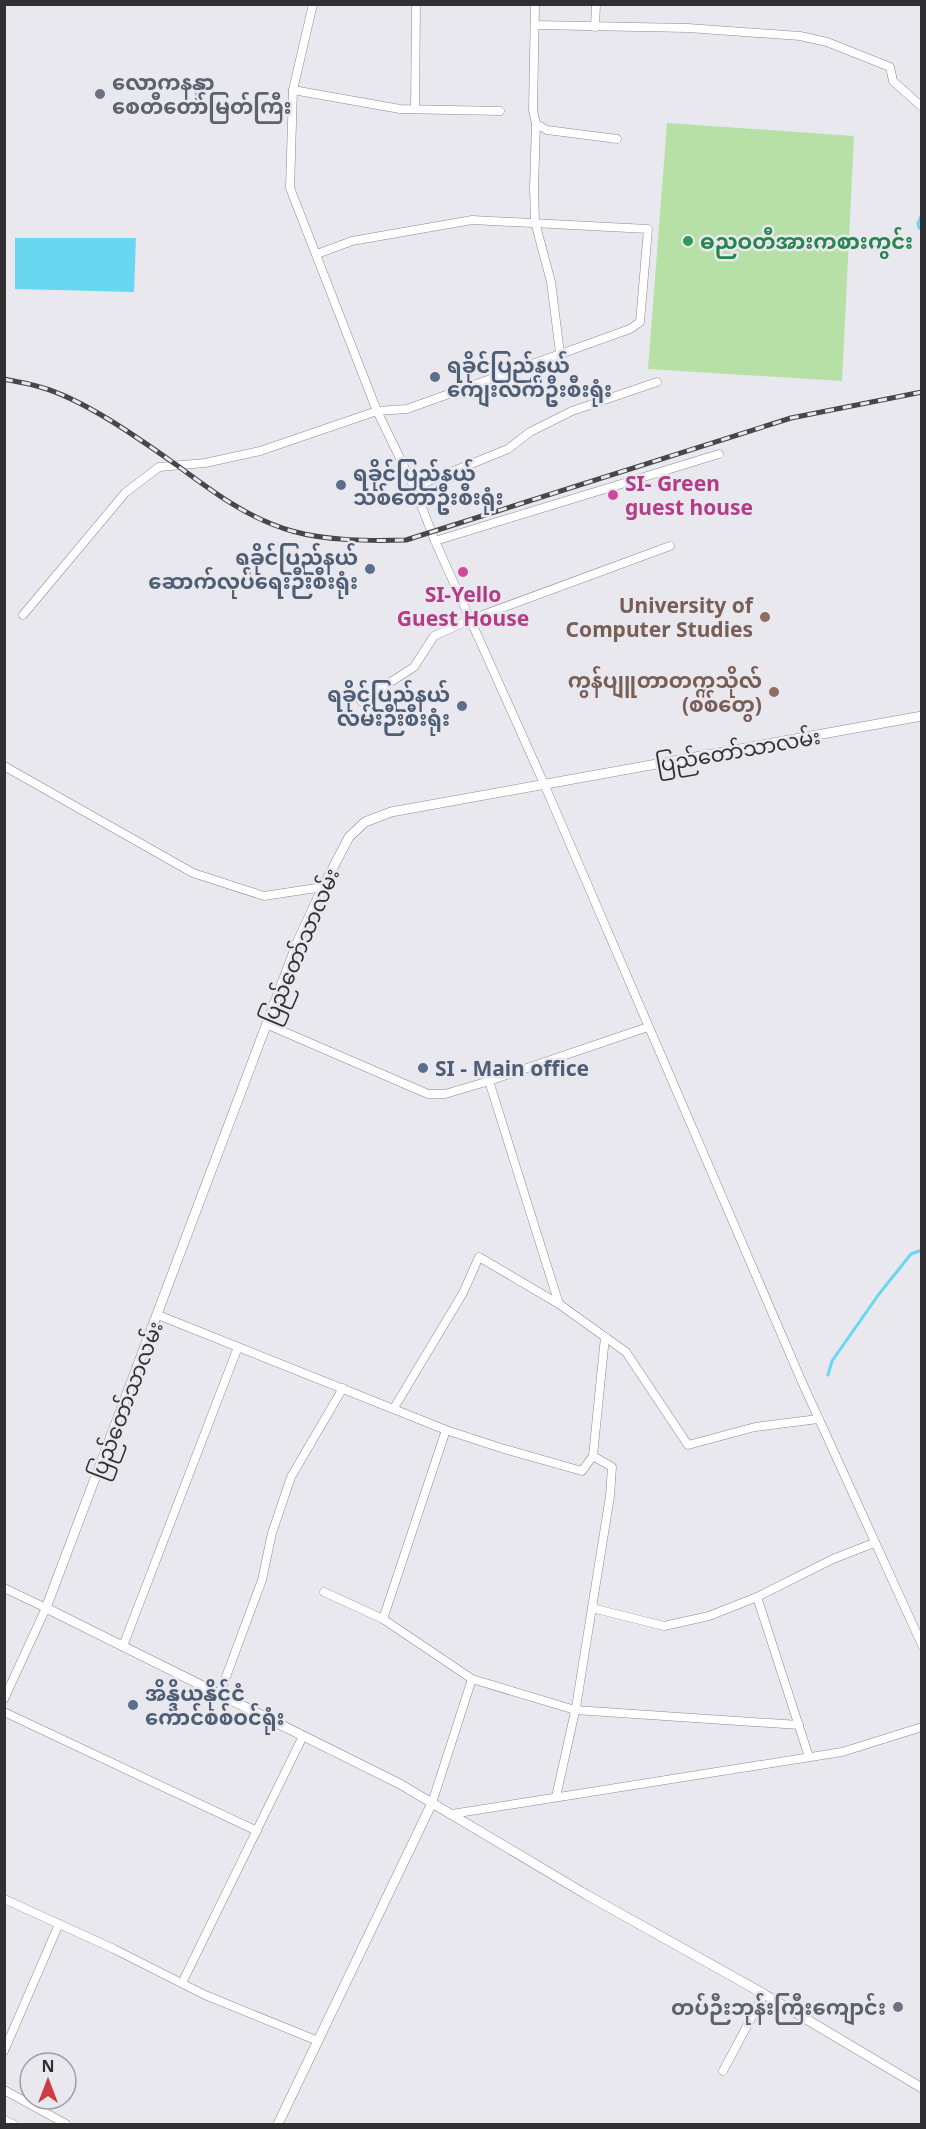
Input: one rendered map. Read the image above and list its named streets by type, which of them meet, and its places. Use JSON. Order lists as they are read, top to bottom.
{
  "streets": {
    "street": ["ပြည်တော်သာလမ်း"]
  },
  "places": [
    "လောကနန္ဒာ စေတီတော်မြတ်ကြီး",
    "ဓညဝတီအားကစားကွင်း",
    "ရခိုင်ပြည်နယ် ကျေးလက်ဦးစီးရုံး",
    "ရခိုင်ပြည်နယ် သစ်တောဦးစီးရုံး",
    "SI- Green guest house",
    "ရခိုင်ပြည်နယ် ဆောက်လုပ်ရေးဉီးစီးရုံး",
    "SI-Yello Guest House",
    "University of Computer Studies",
    "ကွန်ပျူတာတက္ကသိုလ် (စစ်တွေ)",
    "ရခိုင်ပြည်နယ် လမ်းဉီးစီးရုံး",
    "SI - Main office",
    "အိန္ဒိယနိုင်ငံ ကောင်စစ်ဝင်ရုံး",
    "တပ်ဉီးဘုန်းကြီးကျောင်း"
  ],
  "north": "top"
}
